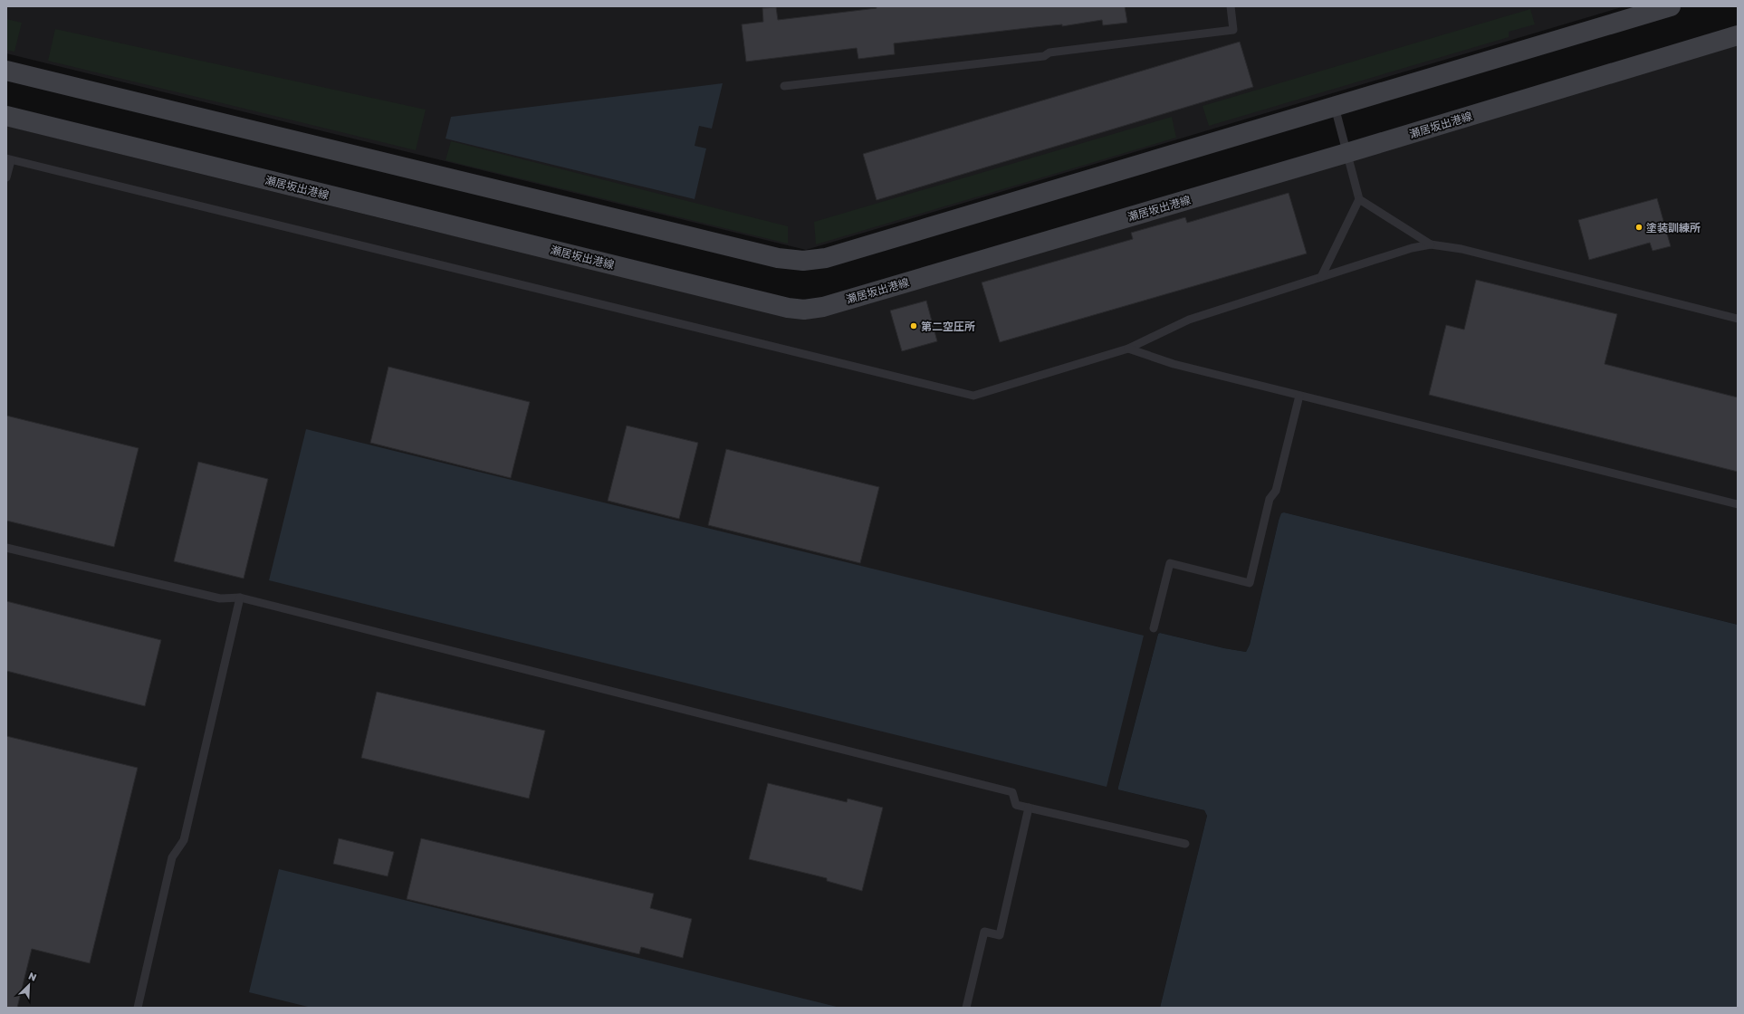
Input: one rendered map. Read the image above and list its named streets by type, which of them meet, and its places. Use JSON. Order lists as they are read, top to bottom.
{
  "streets": {
    "main road": ["瀬居坂出港線"]
  },
  "places": ["塗装訓練所", "第二空圧所"],
  "north": "top right"
}
